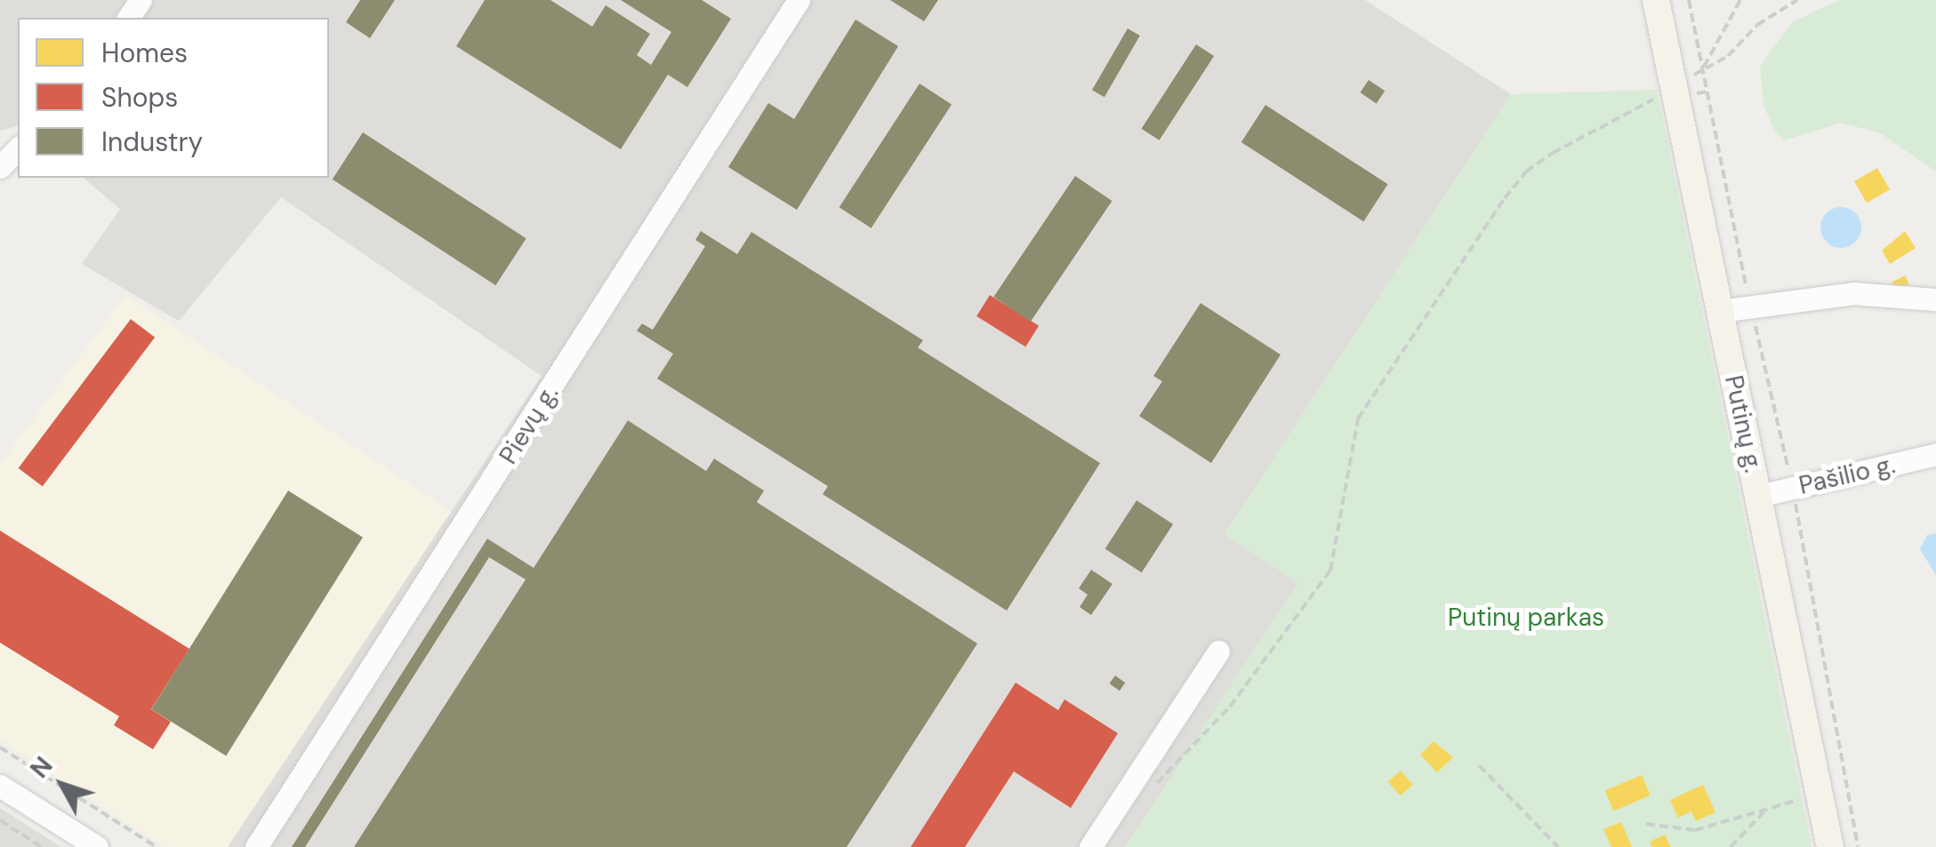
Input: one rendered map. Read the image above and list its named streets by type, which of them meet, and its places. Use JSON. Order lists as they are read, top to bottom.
{
  "streets": {
    "main road": ["Putinų g."],
    "street": ["Pievų g.", "Pašilio g."]
  },
  "crossings": [
    ["Putinų g.", "Pašilio g."]
  ],
  "parks": ["Putinų parkas"],
  "legend": ["Homes", "Shops", "Industry"],
  "north": "top left"
}
